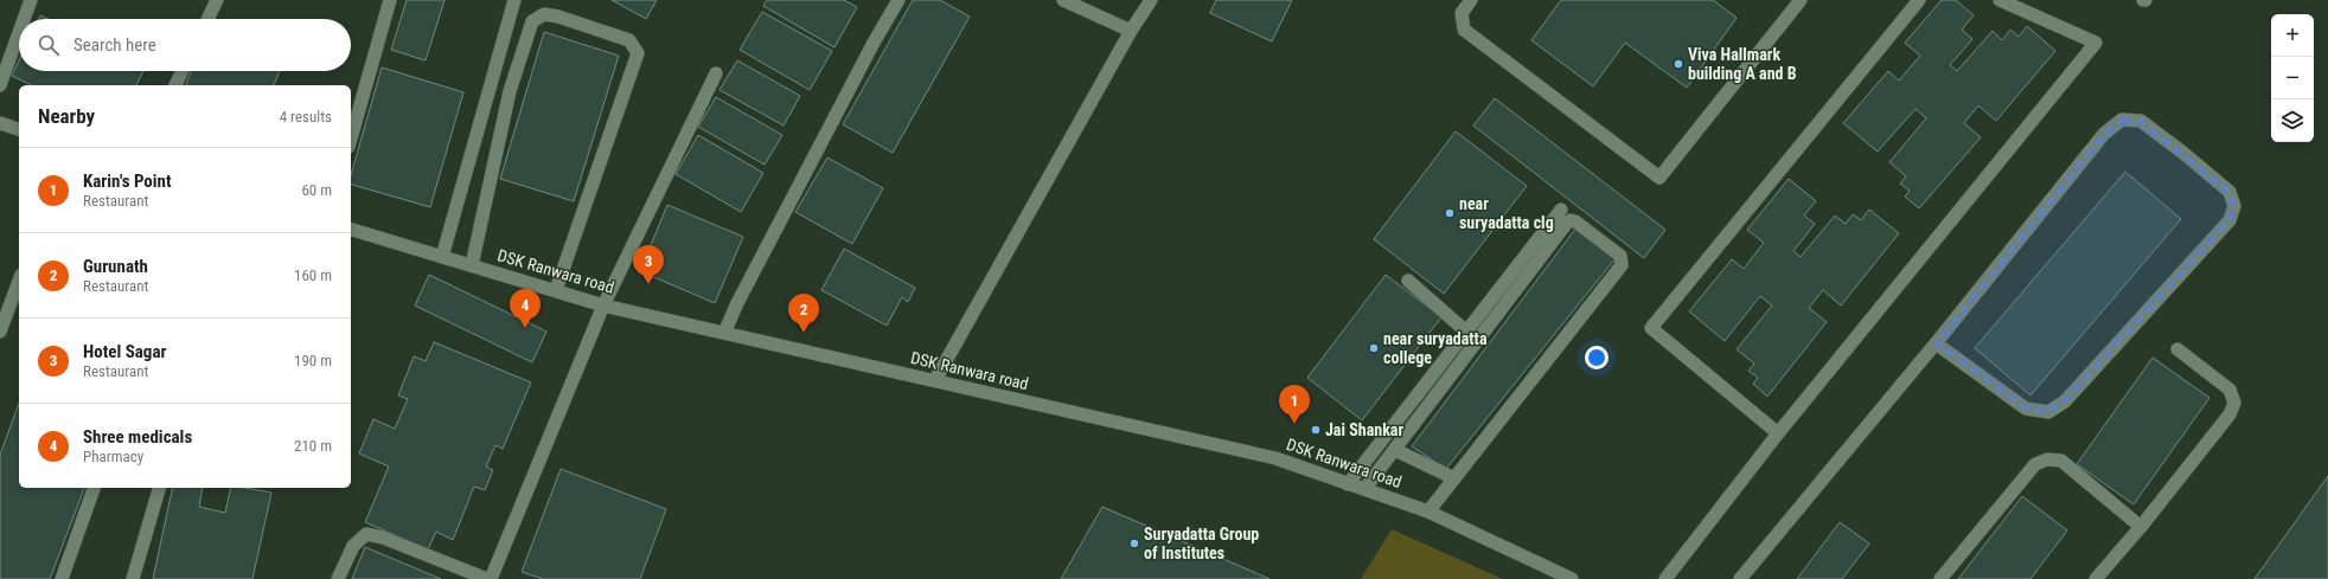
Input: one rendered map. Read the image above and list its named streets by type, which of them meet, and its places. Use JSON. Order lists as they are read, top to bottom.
{
  "streets": {
    "street": ["DSK Ranwara road"]
  },
  "places": [
    "Viva Hallmark building A and B",
    "near suryadatta clg",
    "near suryadatta college",
    "Jai Shankar",
    "Suryadatta Group of Institutes"
  ],
  "page": {
    "map_buttons": ["+", "−"],
    "search": "Search here",
    "heading": ["Nearby", "4 results"],
    "list": [
      {
        "mark": "1",
        "name": "Karin's Point",
        "note": "Restaurant",
        "value": "60 m"
      },
      {
        "mark": "2",
        "name": "Gurunath",
        "note": "Restaurant",
        "value": "160 m"
      },
      {
        "mark": "3",
        "name": "Hotel Sagar",
        "note": "Restaurant",
        "value": "190 m"
      },
      {
        "mark": "4",
        "name": "Shree medicals",
        "note": "Pharmacy",
        "value": "210 m"
      }
    ],
    "pins": [
      "3",
      "4",
      "2",
      "1"
    ]
  }
}
